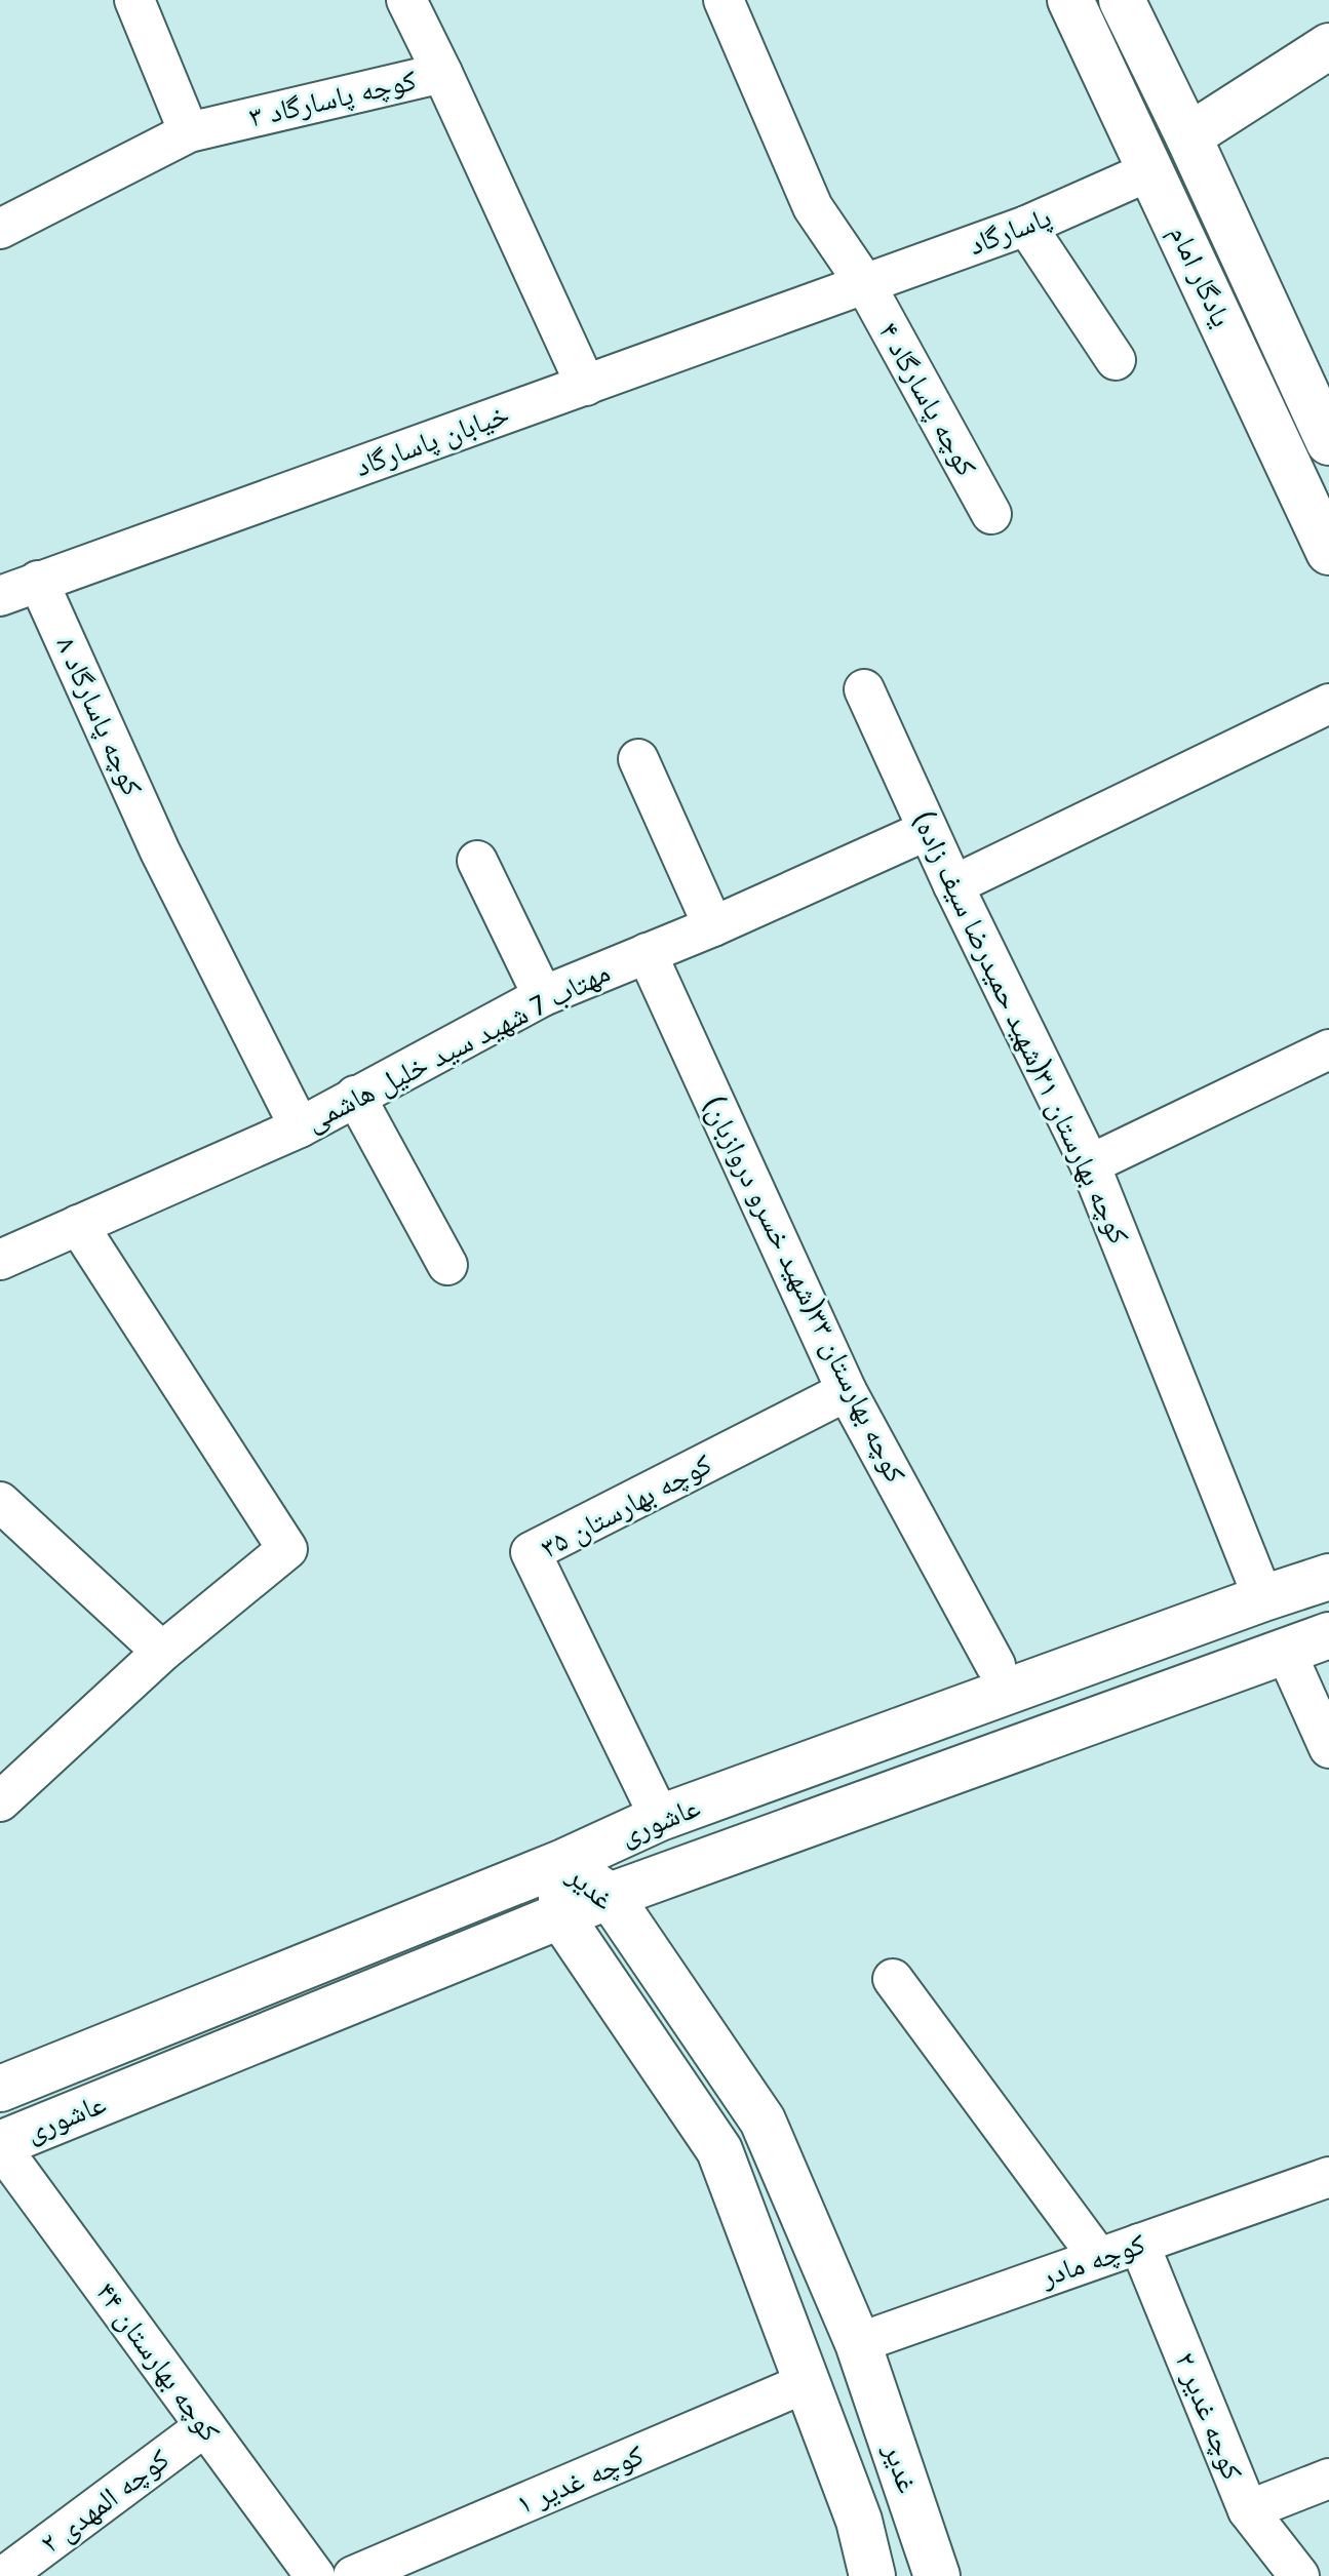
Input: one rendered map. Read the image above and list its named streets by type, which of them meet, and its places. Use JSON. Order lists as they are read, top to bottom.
{
  "streets": {
    "street": [
      "کوچه پاسارگاد ۳",
      "پاسارگاد",
      "یادگار امام",
      "کوچه پاسارگاد ۴",
      "خیابان پاسارگاد",
      "کوچه پاسارگاد ۸",
      "کوچه بهارستان ۳۱(شهید حمیدرضا سیف زاده)",
      "مهتاب 7 شهید سید خلیل هاشمی",
      "کوچه بهارستان ۳۳(شهید خسرو دروازبان)",
      "کوچه بهارستان ۳۵",
      "عاشوری",
      "غدیر",
      "کوچه مادر",
      "کوچه بهارستان ۴۴",
      "کوچه غدیر ۲",
      "کوچه غدیر ۱",
      "کوچه المهدی ۲"
    ]
  },
  "crossings": [
    ["کوچه پاسارگاد ۳", "خیابان پاسارگاد"],
    ["پاسارگاد", "یادگار امام"],
    ["پاسارگاد", "کوچه پاسارگاد ۴"],
    ["پاسارگاد", "خیابان پاسارگاد"],
    ["کوچه پاسارگاد ۴", "خیابان پاسارگاد"],
    ["خیابان پاسارگاد", "کوچه پاسارگاد ۸"],
    ["کوچه پاسارگاد ۸", "مهتاب 7 شهید سید خلیل هاشمی"],
    ["کوچه بهارستان ۳۱(شهید حمیدرضا سیف زاده)", "مهتاب 7 شهید سید خلیل هاشمی"],
    ["کوچه بهارستان ۳۱(شهید حمیدرضا سیف زاده)", "عاشوری"],
    ["مهتاب 7 شهید سید خلیل هاشمی", "کوچه بهارستان ۳۳(شهید خسرو دروازبان)"],
    ["کوچه بهارستان ۳۳(شهید خسرو دروازبان)", "کوچه بهارستان ۳۵"],
    ["کوچه بهارستان ۳۵", "عاشوری"],
    ["عاشوری", "غدیر"],
    ["عاشوری", "کوچه بهارستان ۴۴"],
    ["غدیر", "کوچه مادر"],
    ["غدیر", "کوچه غدیر ۱"],
    ["کوچه مادر", "کوچه غدیر ۲"],
    ["کوچه بهارستان ۴۴", "کوچه المهدی ۲"]
  ]
}
